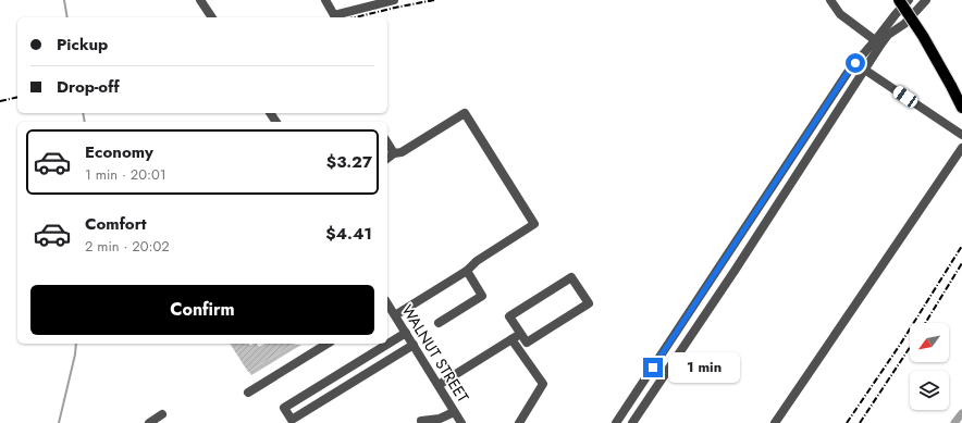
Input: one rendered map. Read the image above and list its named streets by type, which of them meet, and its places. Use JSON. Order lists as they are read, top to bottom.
{
  "streets": {
    "street": ["WALNUT STREET"]
  },
  "north": "bottom left",
  "page": {
    "banner": ["Pickup", "Drop-off"],
    "list": [
      {
        "name": "Economy",
        "note": "1 min · 20:01",
        "value": "$3.27"
      },
      {
        "name": "Comfort",
        "note": "2 min · 20:02",
        "value": "$4.41"
      }
    ],
    "buttons": "Confirm",
    "bubble": "1 min"
  }
}
